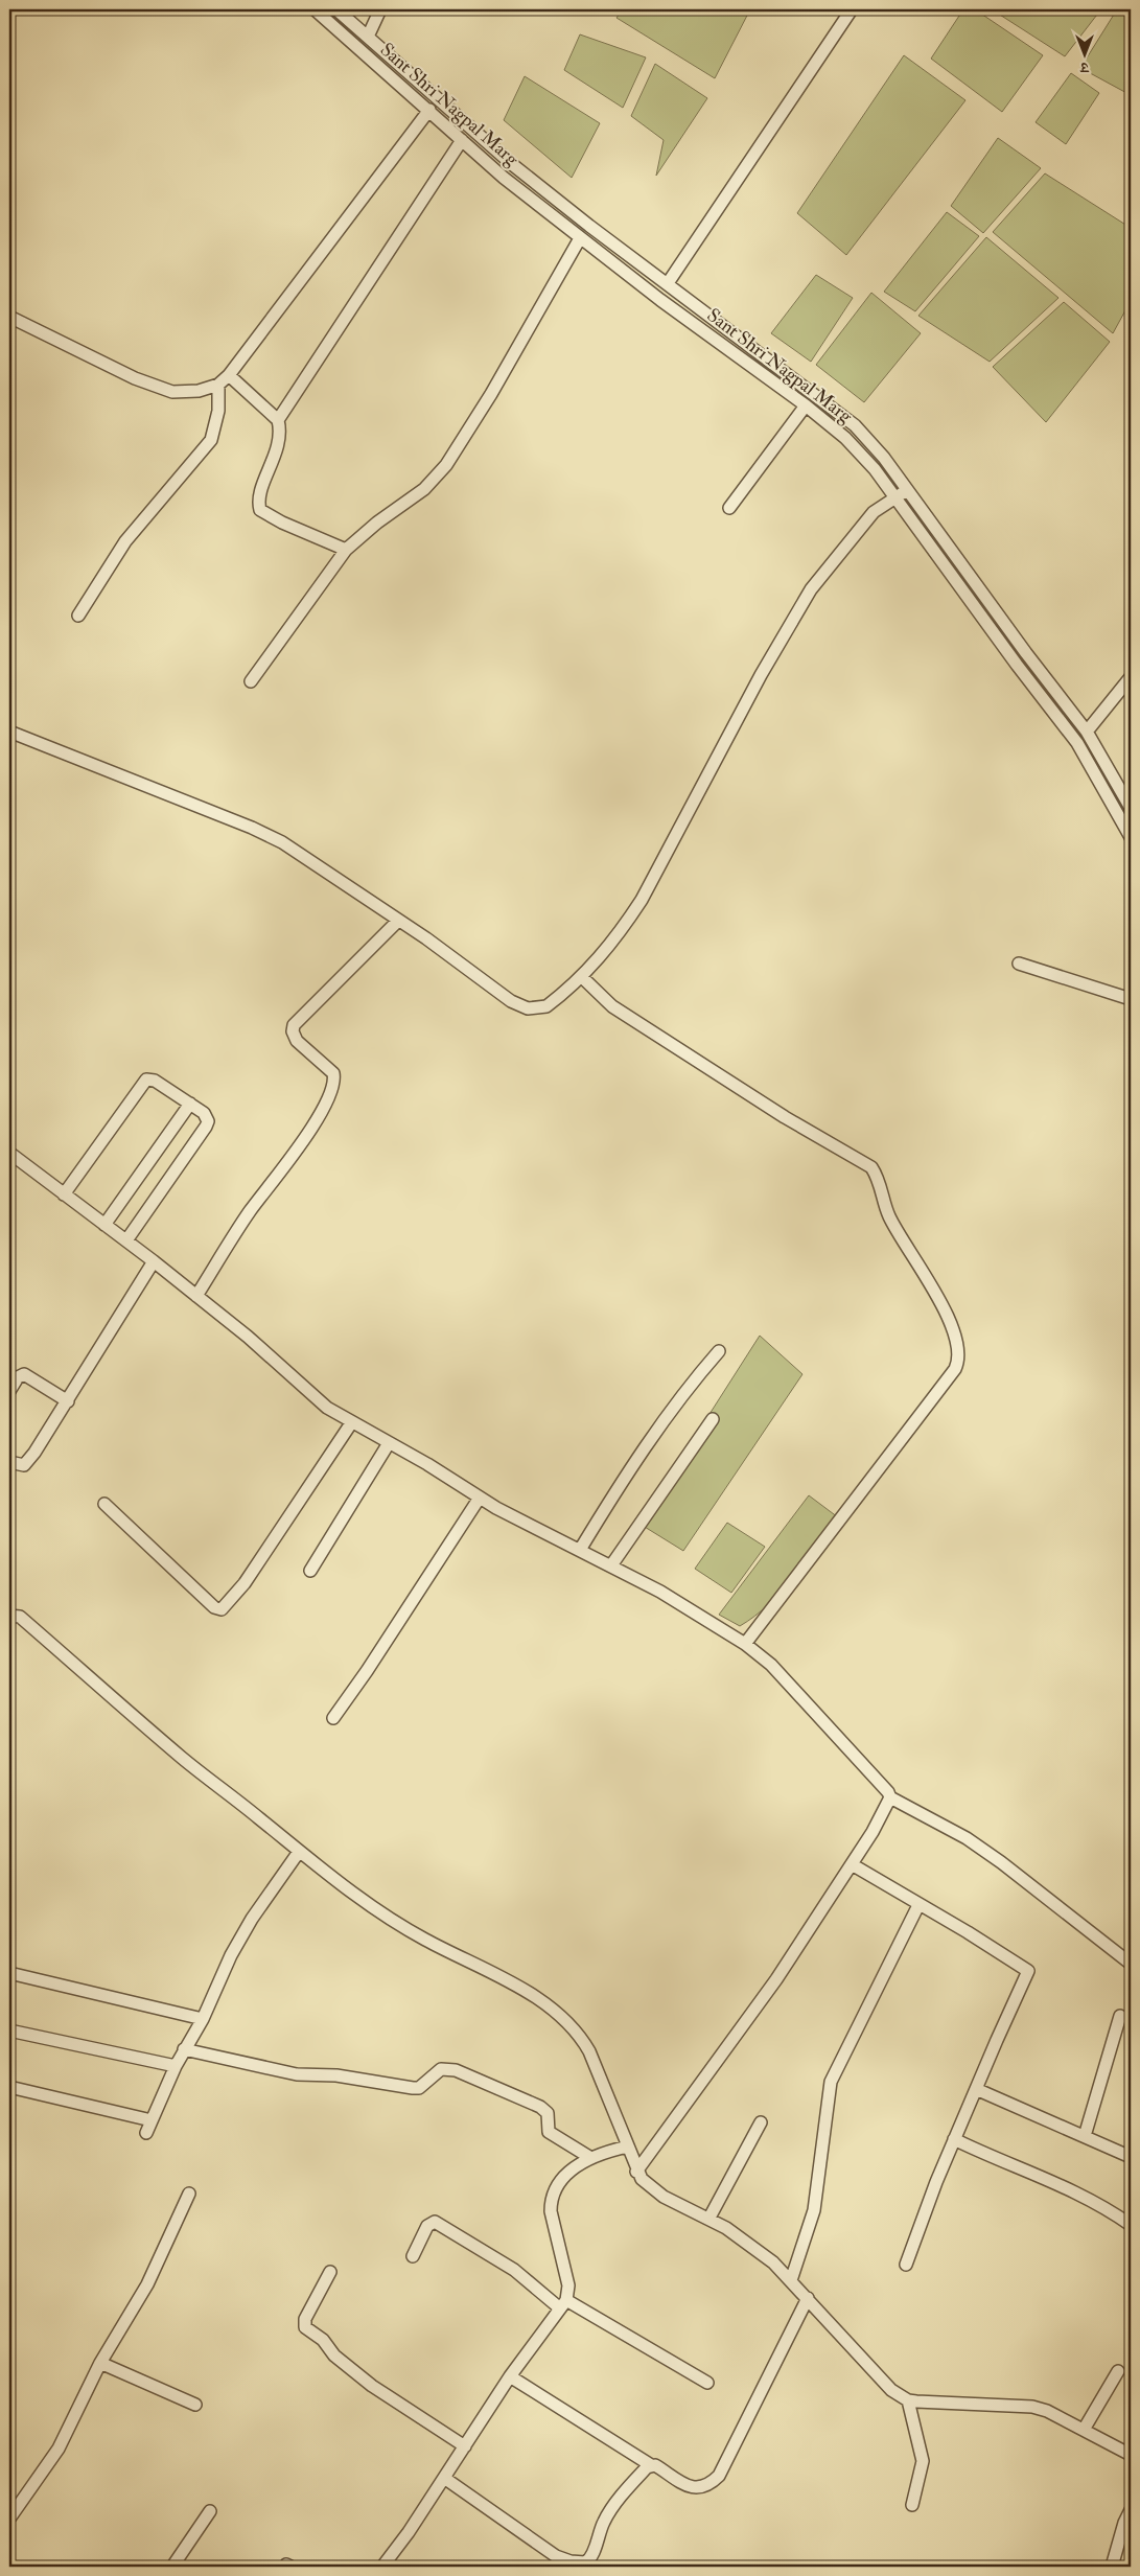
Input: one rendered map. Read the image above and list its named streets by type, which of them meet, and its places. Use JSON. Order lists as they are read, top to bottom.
{
  "streets": {
    "street": ["Sant Shri Nagpal Marg"]
  },
  "north": "bottom"
}
